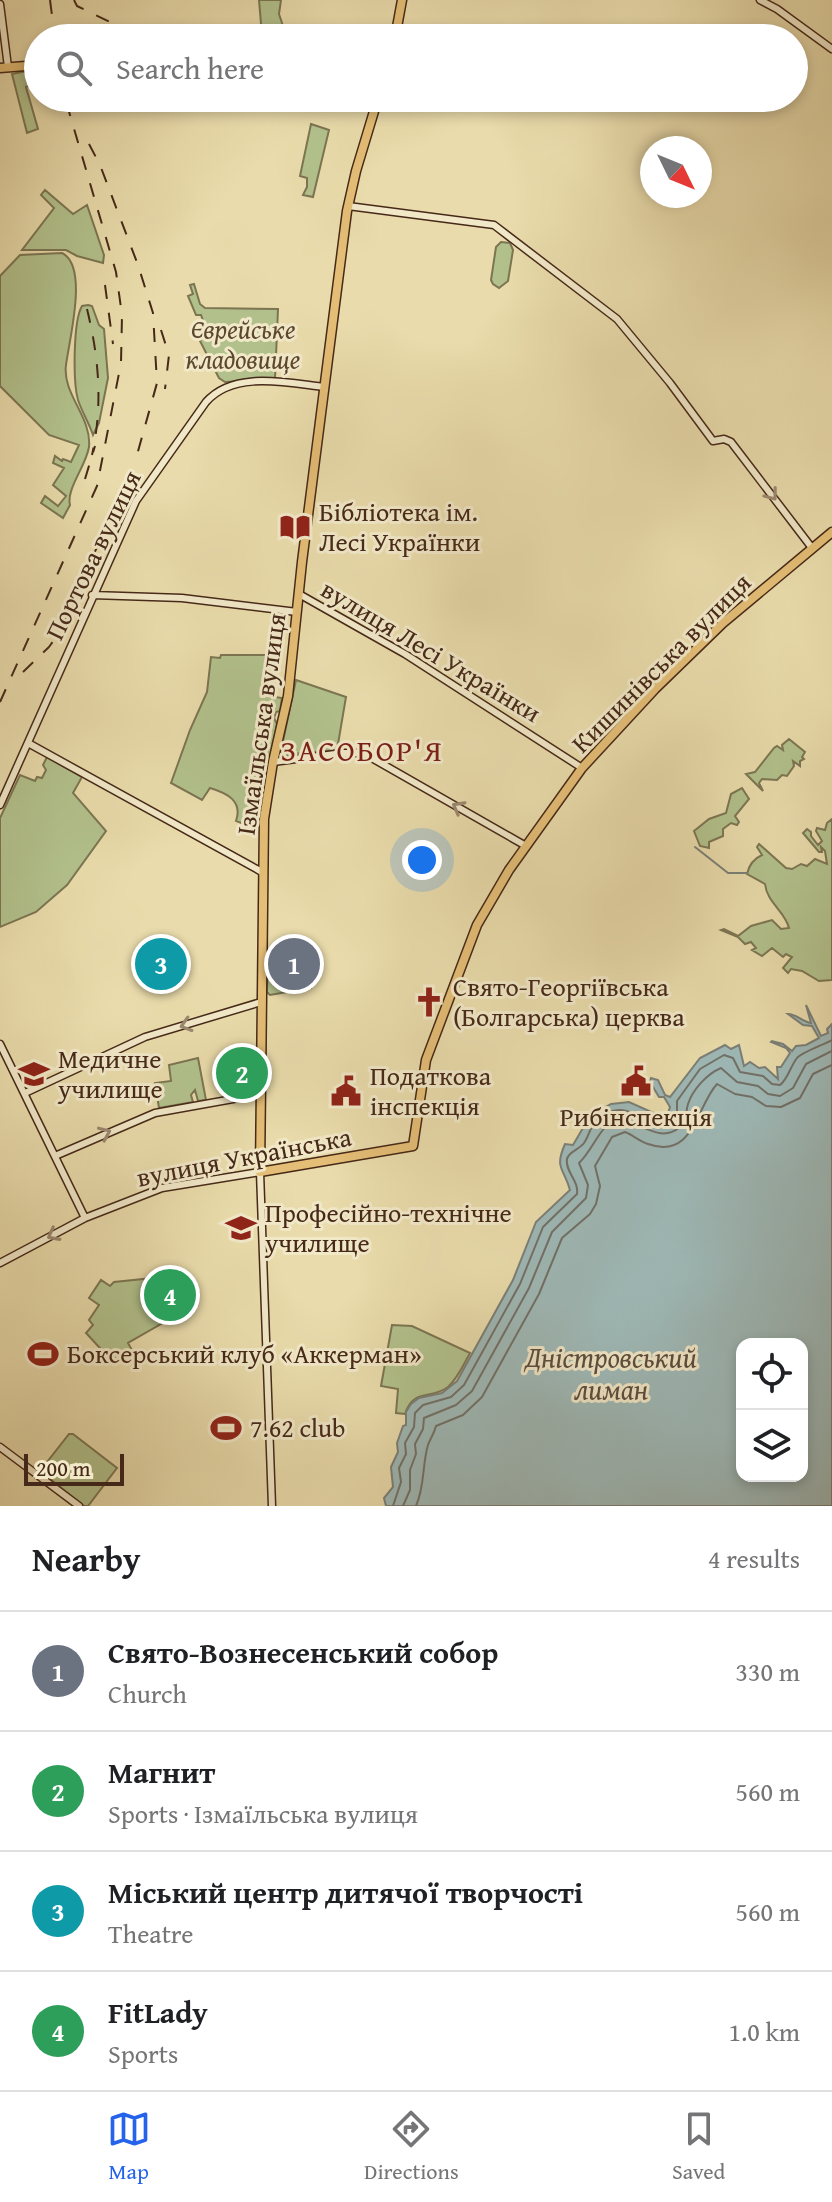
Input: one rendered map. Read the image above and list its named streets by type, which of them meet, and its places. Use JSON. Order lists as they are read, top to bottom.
{
  "streets": {
    "main road": ["Кишинівська вулиця", "Ізмаїльська вулиця", "вулиця Українська"],
    "street": ["Портова вулиця", "вулиця Лесі Українки"]
  },
  "crossings": [
    ["Портова вулиця", "Ізмаїльська вулиця"],
    ["вулиця Лесі Українки", "Кишинівська вулиця"],
    ["вулиця Лесі Українки", "Ізмаїльська вулиця"],
    ["Кишинівська вулиця", "вулиця Українська"],
    ["Ізмаїльська вулиця", "вулиця Українська"]
  ],
  "districts": ["ЗАСОБОР'Я"],
  "water": ["Дністровський лиман"],
  "parks": ["Єврейське кладовище"],
  "places": {
    "library": ["Бібліотека ім. Лесі Українки"],
    "church": ["Свято-Георгіївська (Болгарська) церква"],
    "school or university": ["Медичне училище", "Професійно-технічне училище"],
    "public building": ["Рибінспекція", "Податкова інспекція"],
    "sports": ["Боксерський клуб «Аккерман»", "7.62 club"]
  },
  "scale_bar": "200 m",
  "north": "bottom right",
  "page": {
    "search": "Search here",
    "pins": [
      "1",
      "3",
      "2",
      "4"
    ],
    "scale": "200 m",
    "heading": ["Nearby", "4 results"],
    "list": [
      {
        "mark": "1",
        "name": "Свято-Вознесенський собор",
        "note": "Church",
        "value": "330 m"
      },
      {
        "mark": "2",
        "name": "Магнит",
        "note": "Sports · Ізмаїльська вулиця",
        "value": "560 m"
      },
      {
        "mark": "3",
        "name": "Міський центр дитячої творчості",
        "note": "Theatre",
        "value": "560 m"
      },
      {
        "mark": "4",
        "name": "FitLady",
        "note": "Sports",
        "value": "1.0 km"
      }
    ],
    "nav": ["Map", "Directions", "Saved"]
  }
}
